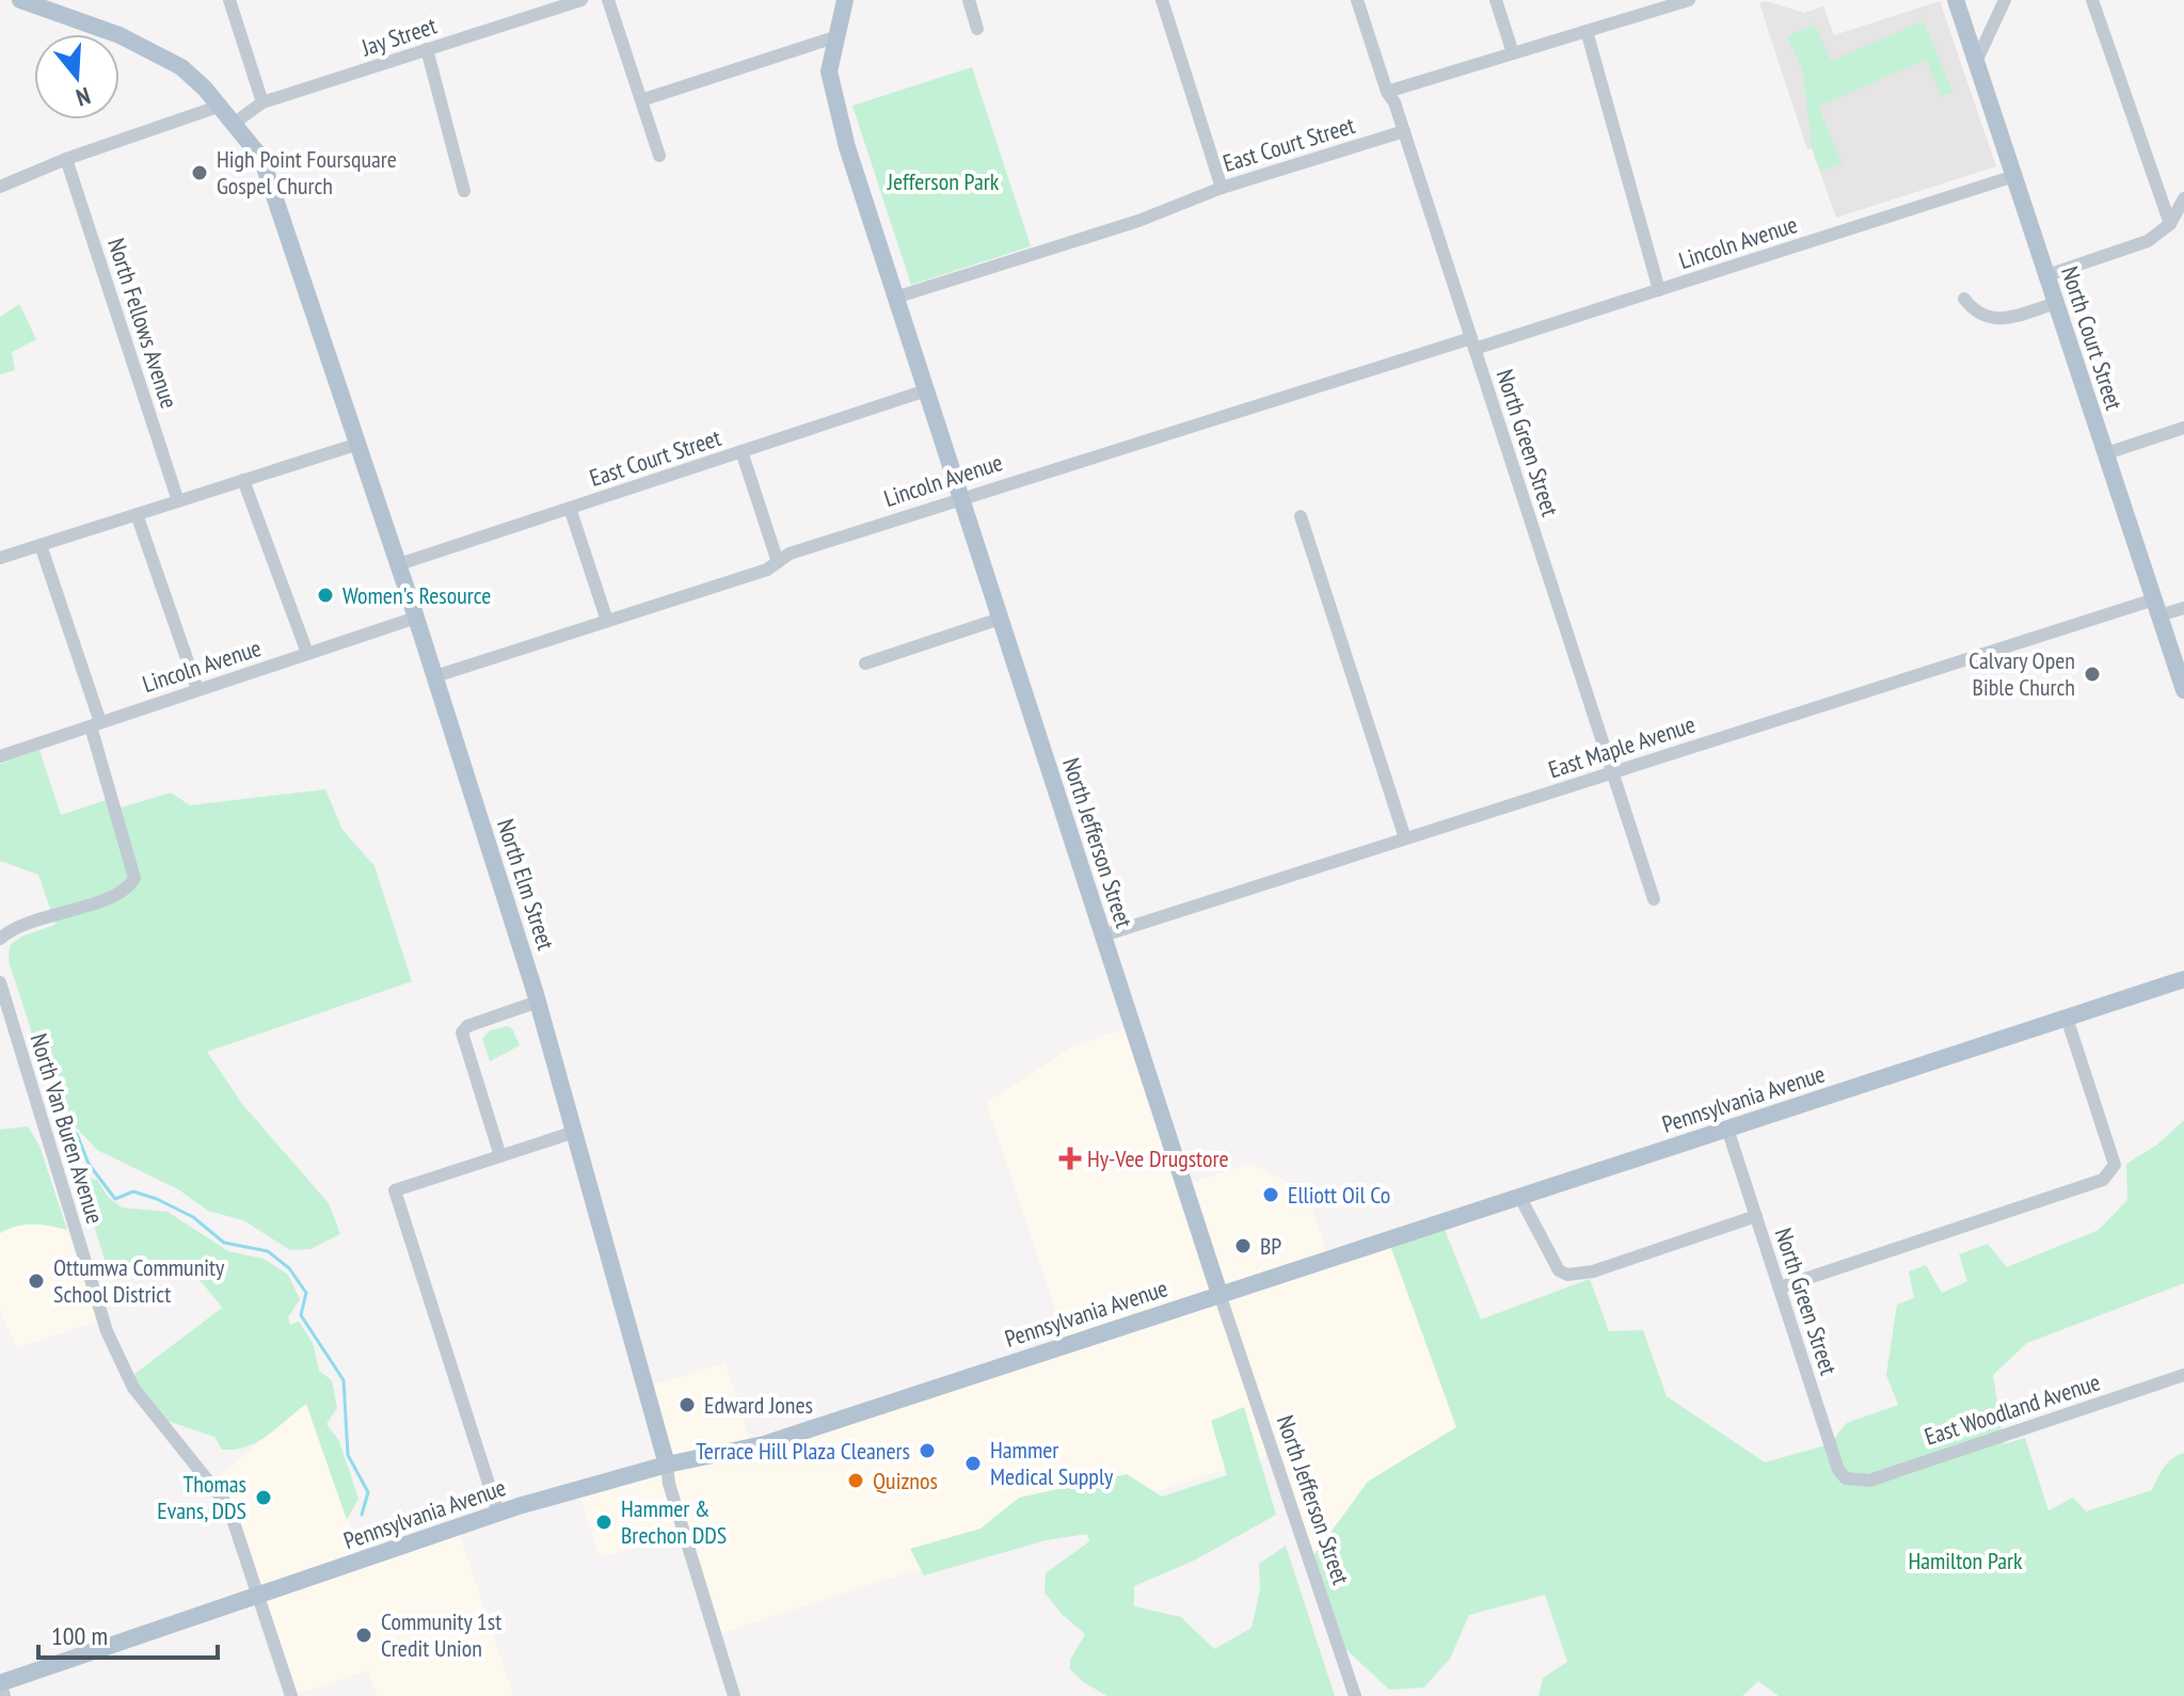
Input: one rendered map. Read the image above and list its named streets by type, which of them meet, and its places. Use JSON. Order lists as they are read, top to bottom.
{
  "streets": {
    "main road": [
      "North Court Street",
      "North Jefferson Street",
      "North Elm Street",
      "Pennsylvania Avenue"
    ],
    "street": [
      "Jay Street",
      "East Court Street",
      "Lincoln Avenue",
      "North Fellows Avenue",
      "North Green Street",
      "East Maple Avenue",
      "North Van Buren Avenue",
      "East Woodland Avenue"
    ]
  },
  "crossings": [
    ["Jay Street", "North Elm Street"],
    ["East Court Street", "North Green Street"],
    ["East Court Street", "North Jefferson Street"],
    ["East Court Street", "North Elm Street"],
    ["Lincoln Avenue", "North Court Street"],
    ["Lincoln Avenue", "North Green Street"],
    ["Lincoln Avenue", "North Jefferson Street"],
    ["Lincoln Avenue", "North Elm Street"],
    ["North Court Street", "East Maple Avenue"],
    ["North Green Street", "East Maple Avenue"],
    ["North Green Street", "Pennsylvania Avenue"],
    ["North Green Street", "East Woodland Avenue"],
    ["East Maple Avenue", "North Jefferson Street"],
    ["North Jefferson Street", "Pennsylvania Avenue"],
    ["North Elm Street", "Pennsylvania Avenue"],
    ["Pennsylvania Avenue", "North Van Buren Avenue"]
  ],
  "parks": ["Jefferson Park", "Hamilton Park"],
  "places": {
    "other": [
      "High Point Foursquare Gospel Church",
      "Women's Resource",
      "Calvary Open Bible Church",
      "Elliott Oil Co",
      "BP",
      "Ottumwa Community School District",
      "Edward Jones",
      "Terrace Hill Plaza Cleaners",
      "Hammer Medical Supply",
      "Quiznos",
      "Thomas Evans, DDS",
      "Hammer & Brechon DDS",
      "Community 1st Credit Union"
    ],
    "health": ["Hy-Vee Drugstore"]
  },
  "scale_bar": "100 m",
  "north": "bottom"
}
